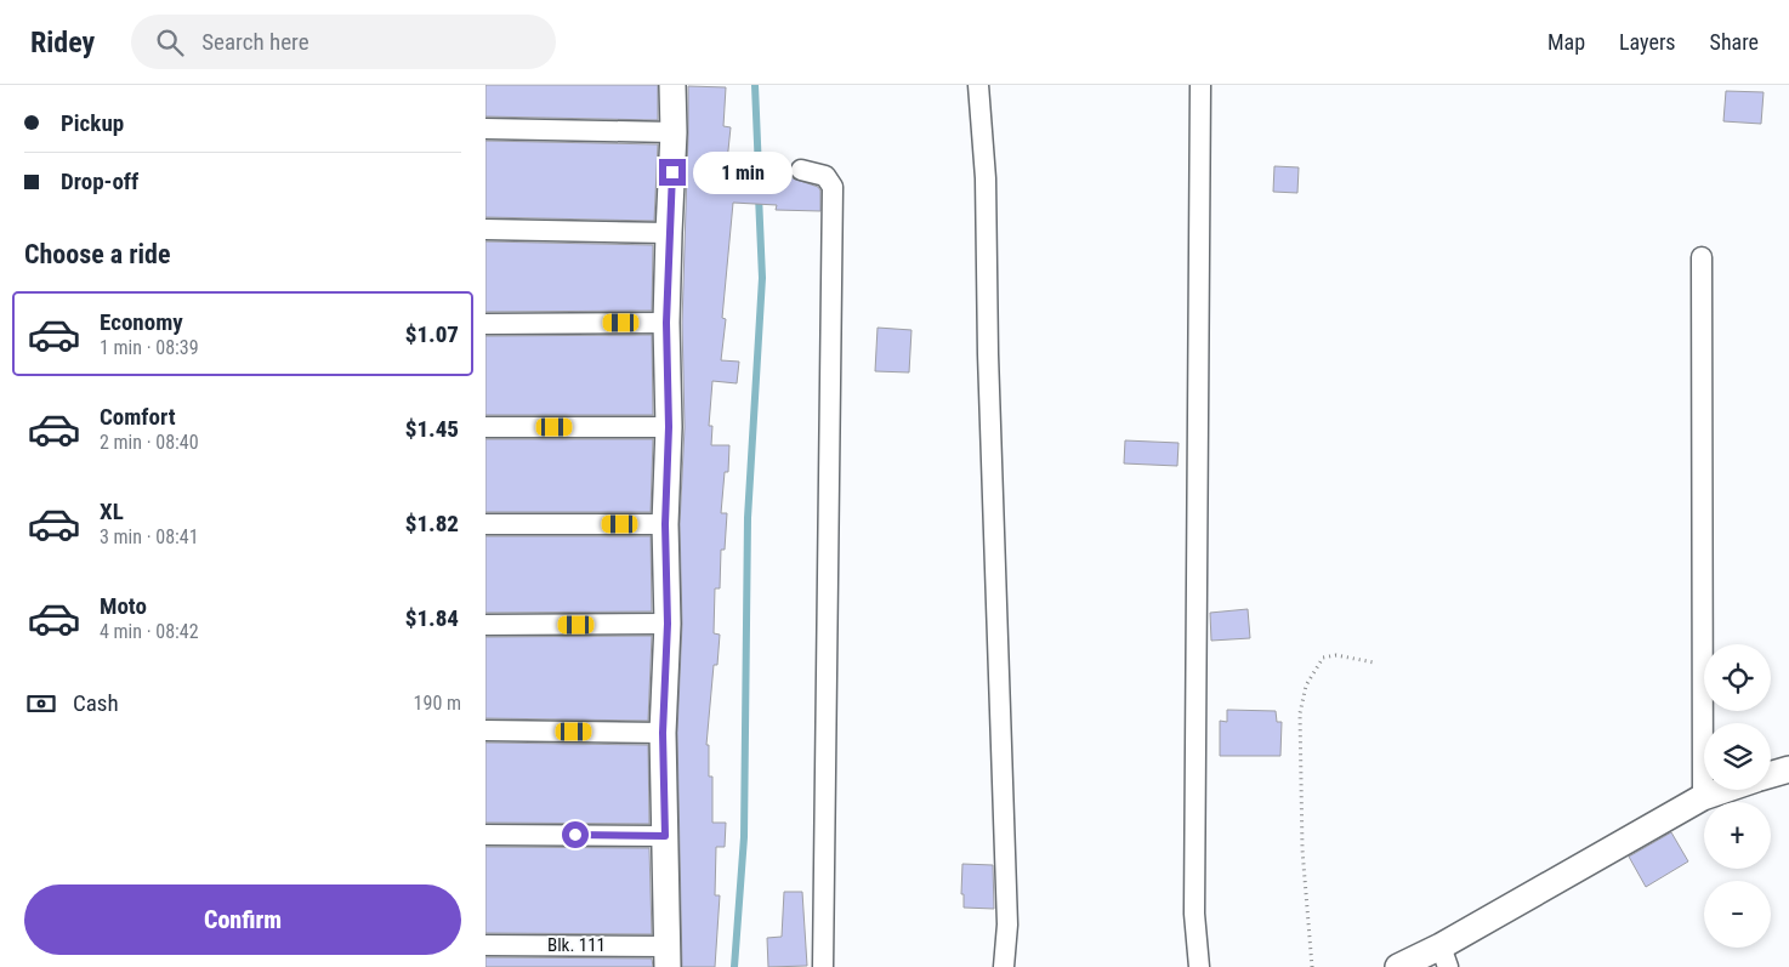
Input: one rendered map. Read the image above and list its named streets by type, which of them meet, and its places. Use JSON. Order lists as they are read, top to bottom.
{
  "streets": {
    "street": ["Blk. 111"]
  },
  "page": {
    "header": "Ridey",
    "search": "Search here",
    "nav": ["Map", "Layers", "Share"],
    "banner": ["Pickup", "Drop-off"],
    "bubble": "1 min",
    "heading": "Choose a ride",
    "list": [
      {
        "name": "Economy",
        "note": "1 min · 08:39",
        "value": "$1.07"
      },
      {
        "name": "Comfort",
        "note": "2 min · 08:40",
        "value": "$1.45"
      },
      {
        "name": "XL",
        "note": "3 min · 08:41",
        "value": "$1.82"
      },
      {
        "name": "Moto",
        "note": "4 min · 08:42",
        "value": "$1.84"
      }
    ],
    "map_buttons": ["+", "−"],
    "pay": ["Cash", "190 m"],
    "buttons": "Confirm"
  }
}
